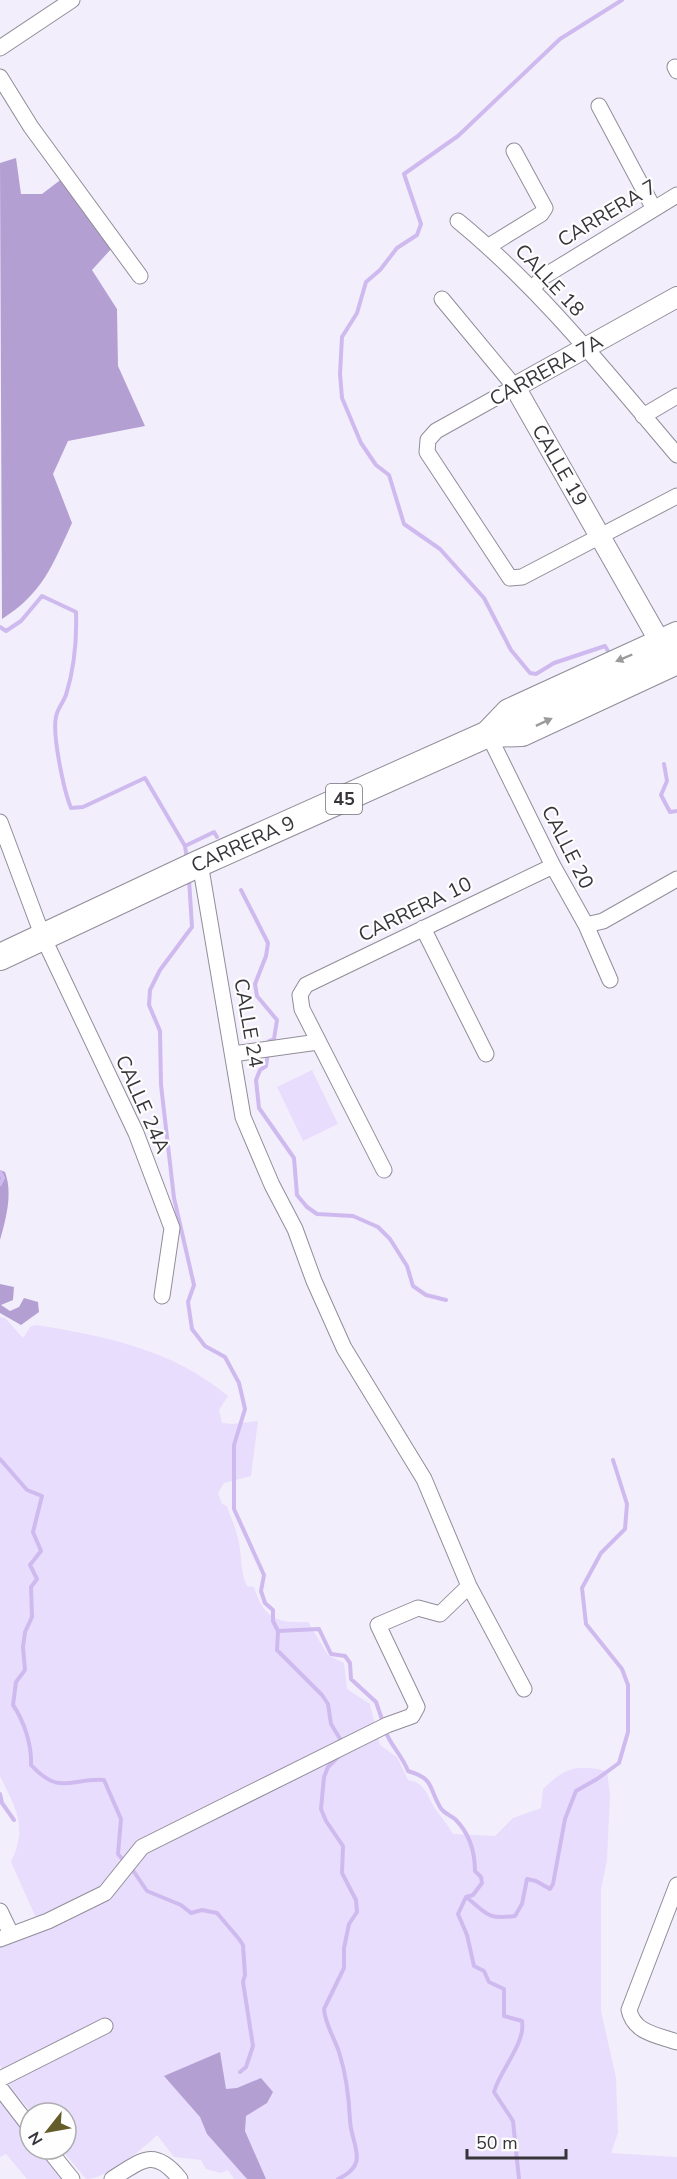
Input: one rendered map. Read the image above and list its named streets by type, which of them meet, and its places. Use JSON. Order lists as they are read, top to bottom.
{
  "streets": {
    "highway": ["45", "CARRERA 9"],
    "street": [
      "CARRERA 7",
      "CALLE 18",
      "CARRERA 7A",
      "CALLE 19",
      "CALLE 20",
      "CARRERA 10",
      "CALLE 24",
      "CALLE 24A"
    ]
  },
  "crossings": [
    ["CARRERA 7", "CALLE 18"],
    ["CALLE 18", "CARRERA 7A"],
    ["CARRERA 7A", "CALLE 19"],
    ["CALLE 19", "CARRERA 9"],
    ["CARRERA 9", "CALLE 20"],
    ["CARRERA 9", "CALLE 24"],
    ["CARRERA 9", "CALLE 24A"],
    ["CALLE 20", "CARRERA 10"]
  ],
  "scale_bar": "50 m",
  "north": "bottom left"
}
